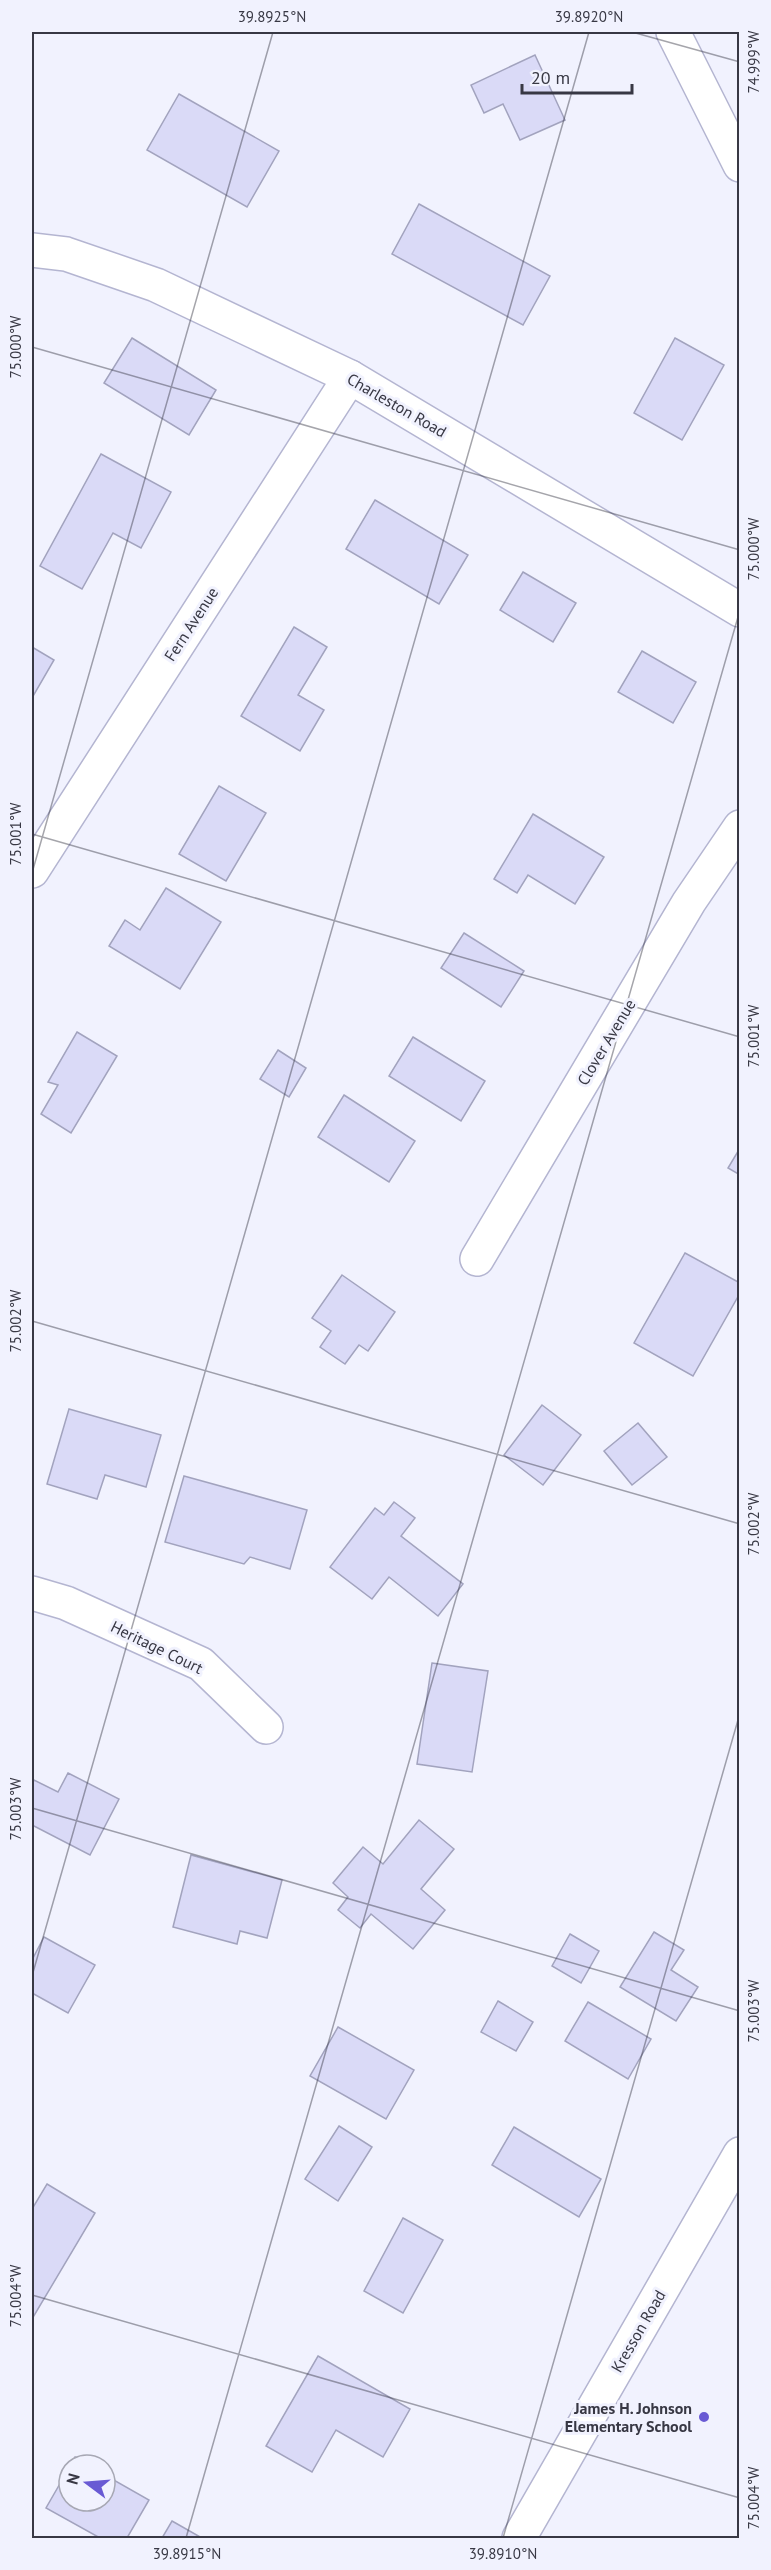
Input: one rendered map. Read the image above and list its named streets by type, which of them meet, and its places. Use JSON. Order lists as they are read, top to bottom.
{
  "streets": {
    "street": [
      "Charleston Road",
      "Fern Avenue",
      "Clover Avenue",
      "Heritage Court",
      "Kresson Road"
    ]
  },
  "crossings": [
    ["Charleston Road", "Fern Avenue"]
  ],
  "places": ["James H. Johnson Elementary School"],
  "scale_bar": "20 m",
  "north": "left",
  "coordinates": [
    "39.8925°N",
    "39.8920°N",
    "74.999°W",
    "75.000°W",
    "75.001°W",
    "75.002°W",
    "75.003°W",
    "75.004°W",
    "39.8915°N",
    "39.8910°N"
  ]
}
